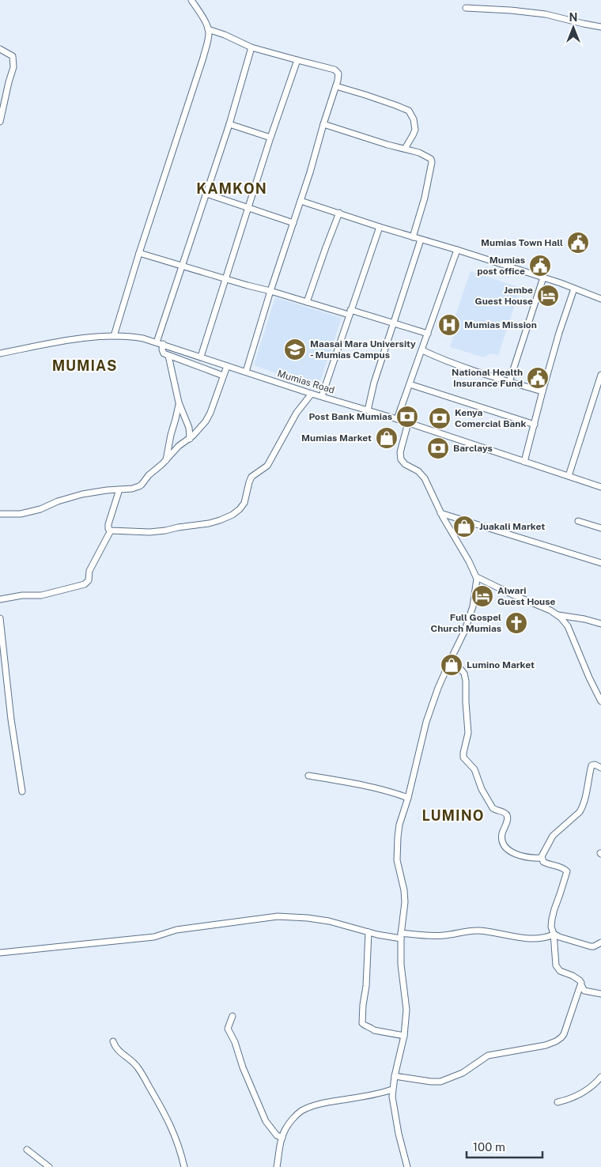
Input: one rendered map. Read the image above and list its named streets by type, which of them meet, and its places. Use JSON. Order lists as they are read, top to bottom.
{
  "streets": {
    "street": ["Mumias Road"]
  },
  "districts": ["KAMKON", "MUMIAS", "LUMINO"],
  "places": {
    "public building": ["Mumias Town Hall", "Mumias post office", "National Health Insurance Fund"],
    "hotel": ["Jembe Guest House", "Alwari Guest House"],
    "hospital": ["Mumias Mission"],
    "school or university": ["Maasai Mara University - Mumias Campus"],
    "bank": ["Post Bank Mumias", "Kenya Comercial Bank", "Barclays"],
    "shop": ["Mumias Market", "Juakali Market", "Lumino Market"],
    "church": ["Full Gospel Church Mumias"]
  },
  "scale_bar": "100 m",
  "north": "top"
}
